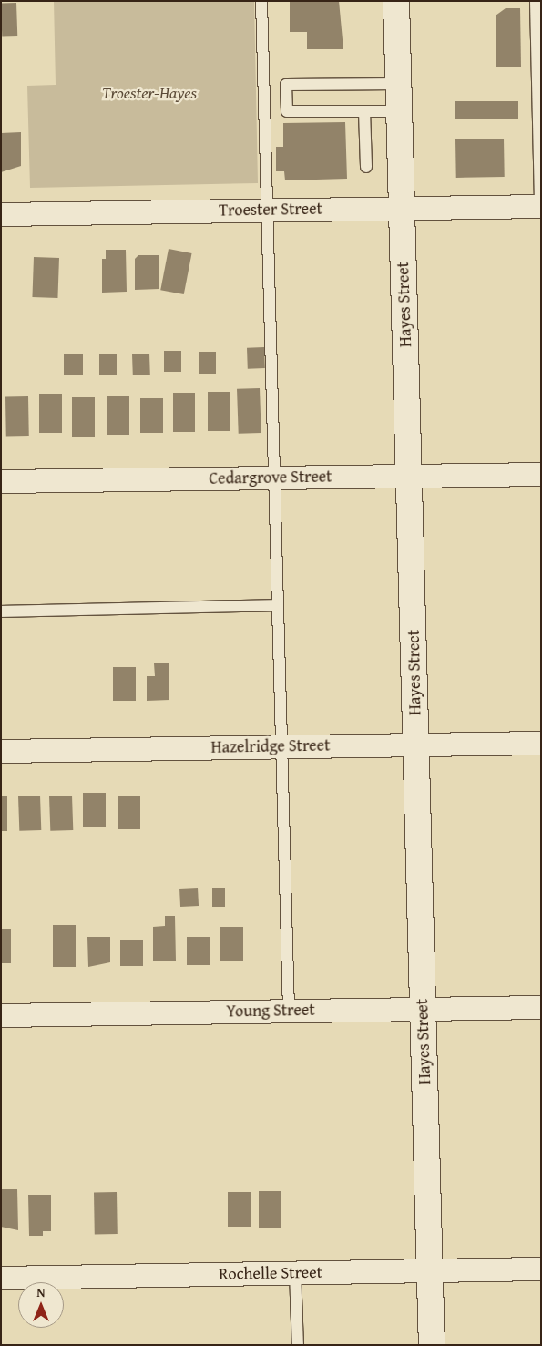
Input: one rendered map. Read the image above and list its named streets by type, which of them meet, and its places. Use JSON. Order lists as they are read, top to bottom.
{
  "streets": {
    "street": [
      "Troester Street",
      "Hayes Street",
      "Cedargrove Street",
      "Hazelridge Street",
      "Young Street",
      "Rochelle Street"
    ]
  },
  "crossings": [
    ["Troester Street", "Hayes Street"],
    ["Hayes Street", "Cedargrove Street"],
    ["Hayes Street", "Hazelridge Street"],
    ["Hayes Street", "Young Street"],
    ["Hayes Street", "Rochelle Street"]
  ],
  "parks": ["Troester-Hayes"],
  "north": "top"
}
